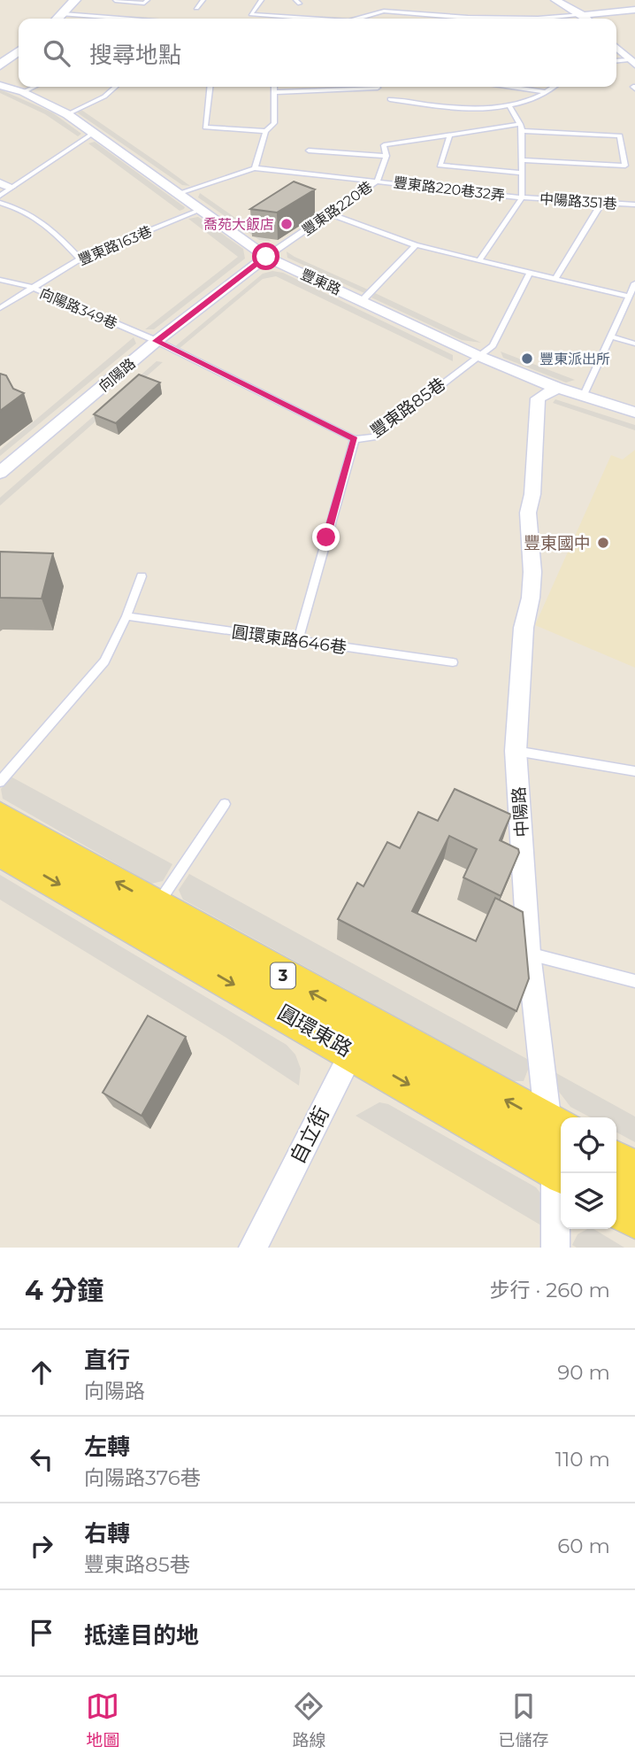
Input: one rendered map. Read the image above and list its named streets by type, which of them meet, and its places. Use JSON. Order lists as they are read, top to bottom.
{
  "streets": {
    "main road": ["3", "圓環東路"],
    "street": [
      "豐東路",
      "向陽路",
      "中陽路",
      "自立街"
    ],
    "lane": [
      "豐東路220巷32弄",
      "中陽路351巷",
      "豐東路220巷",
      "豐東路163巷",
      "向陽路349巷",
      "豐東路85巷",
      "圓環東路646巷"
    ]
  },
  "crossings": [
    ["豐東路220巷32弄", "中陽路351巷"],
    ["豐東路220巷32弄", "豐東路220巷"],
    ["豐東路220巷", "豐東路"],
    ["豐東路220巷", "向陽路"],
    ["豐東路163巷", "豐東路"],
    ["豐東路163巷", "向陽路349巷"],
    ["豐東路", "向陽路"],
    ["豐東路", "豐東路85巷"],
    ["豐東路", "中陽路"],
    ["向陽路349巷", "向陽路"],
    ["向陽路349巷", "豐東路85巷"],
    ["豐東路85巷", "圓環東路646巷"],
    ["中陽路", "圓環東路"],
    ["圓環東路", "自立街"]
  ],
  "places": ["喬苑大飯店", "豐東派出所", "豐東國中"],
  "page": {
    "search": "搜尋地點",
    "heading": ["4 分鐘", "步行 · 260 m"],
    "list": [
      ["直行", "向陽路", "90 m"],
      ["左轉", "向陽路376巷", "110 m"],
      ["右轉", "豐東路85巷", "60 m"],
      "抵達目的地"
    ],
    "nav": ["地圖", "路線", "已儲存"]
  }
}
